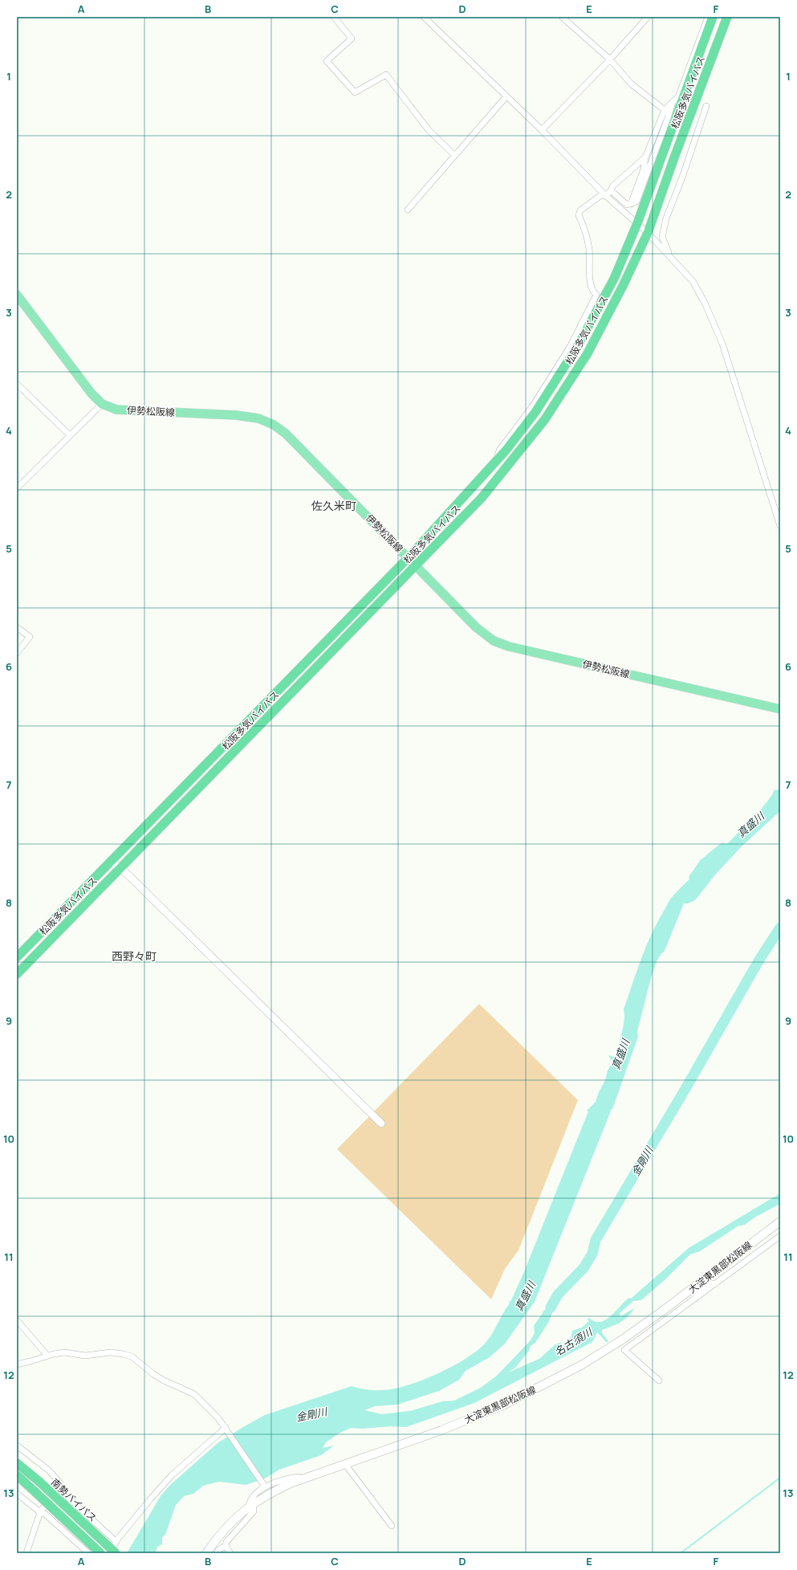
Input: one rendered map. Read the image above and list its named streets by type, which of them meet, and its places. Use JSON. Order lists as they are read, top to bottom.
{
  "streets": {
    "highway": ["松阪多気バイパス", "南勢バイパス"],
    "main road": ["伊勢松阪線", "大淀東黒部松阪線"]
  },
  "crossings": [
    ["松阪多気バイパス", "伊勢松阪線"]
  ],
  "districts": ["佐久米町", "西野々町"],
  "water": ["真盛川", "金剛川", "名古須川"],
  "grid": {
    "columns": [
      "A",
      "B",
      "C",
      "D",
      "E",
      "F"
    ],
    "rows": [
      "1",
      "2",
      "3",
      "4",
      "5",
      "6",
      "7",
      "8",
      "9",
      "10",
      "11",
      "12",
      "13"
    ]
  }
}
